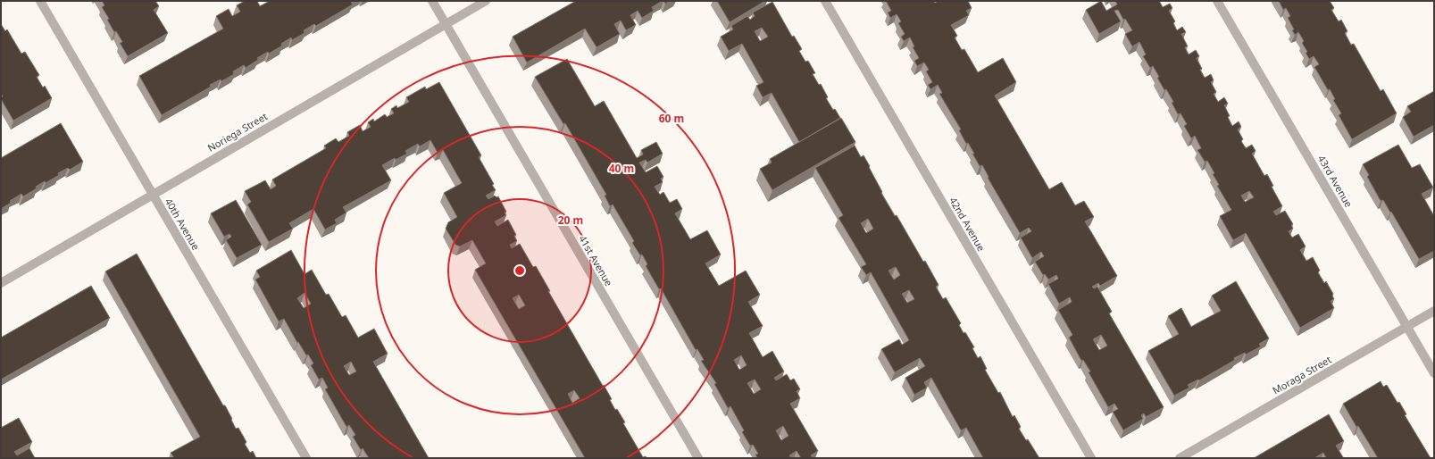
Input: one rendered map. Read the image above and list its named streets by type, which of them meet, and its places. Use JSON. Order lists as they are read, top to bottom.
{
  "streets": {
    "street": [
      "Noriega Street",
      "43rd Avenue",
      "40th Avenue",
      "42nd Avenue",
      "41st Avenue",
      "Moraga Street"
    ]
  },
  "crossings": [
    ["Noriega Street", "40th Avenue"],
    ["Noriega Street", "41st Avenue"],
    ["43rd Avenue", "Moraga Street"]
  ],
  "rings": ["60 m", "40 m", "20 m"]
}
